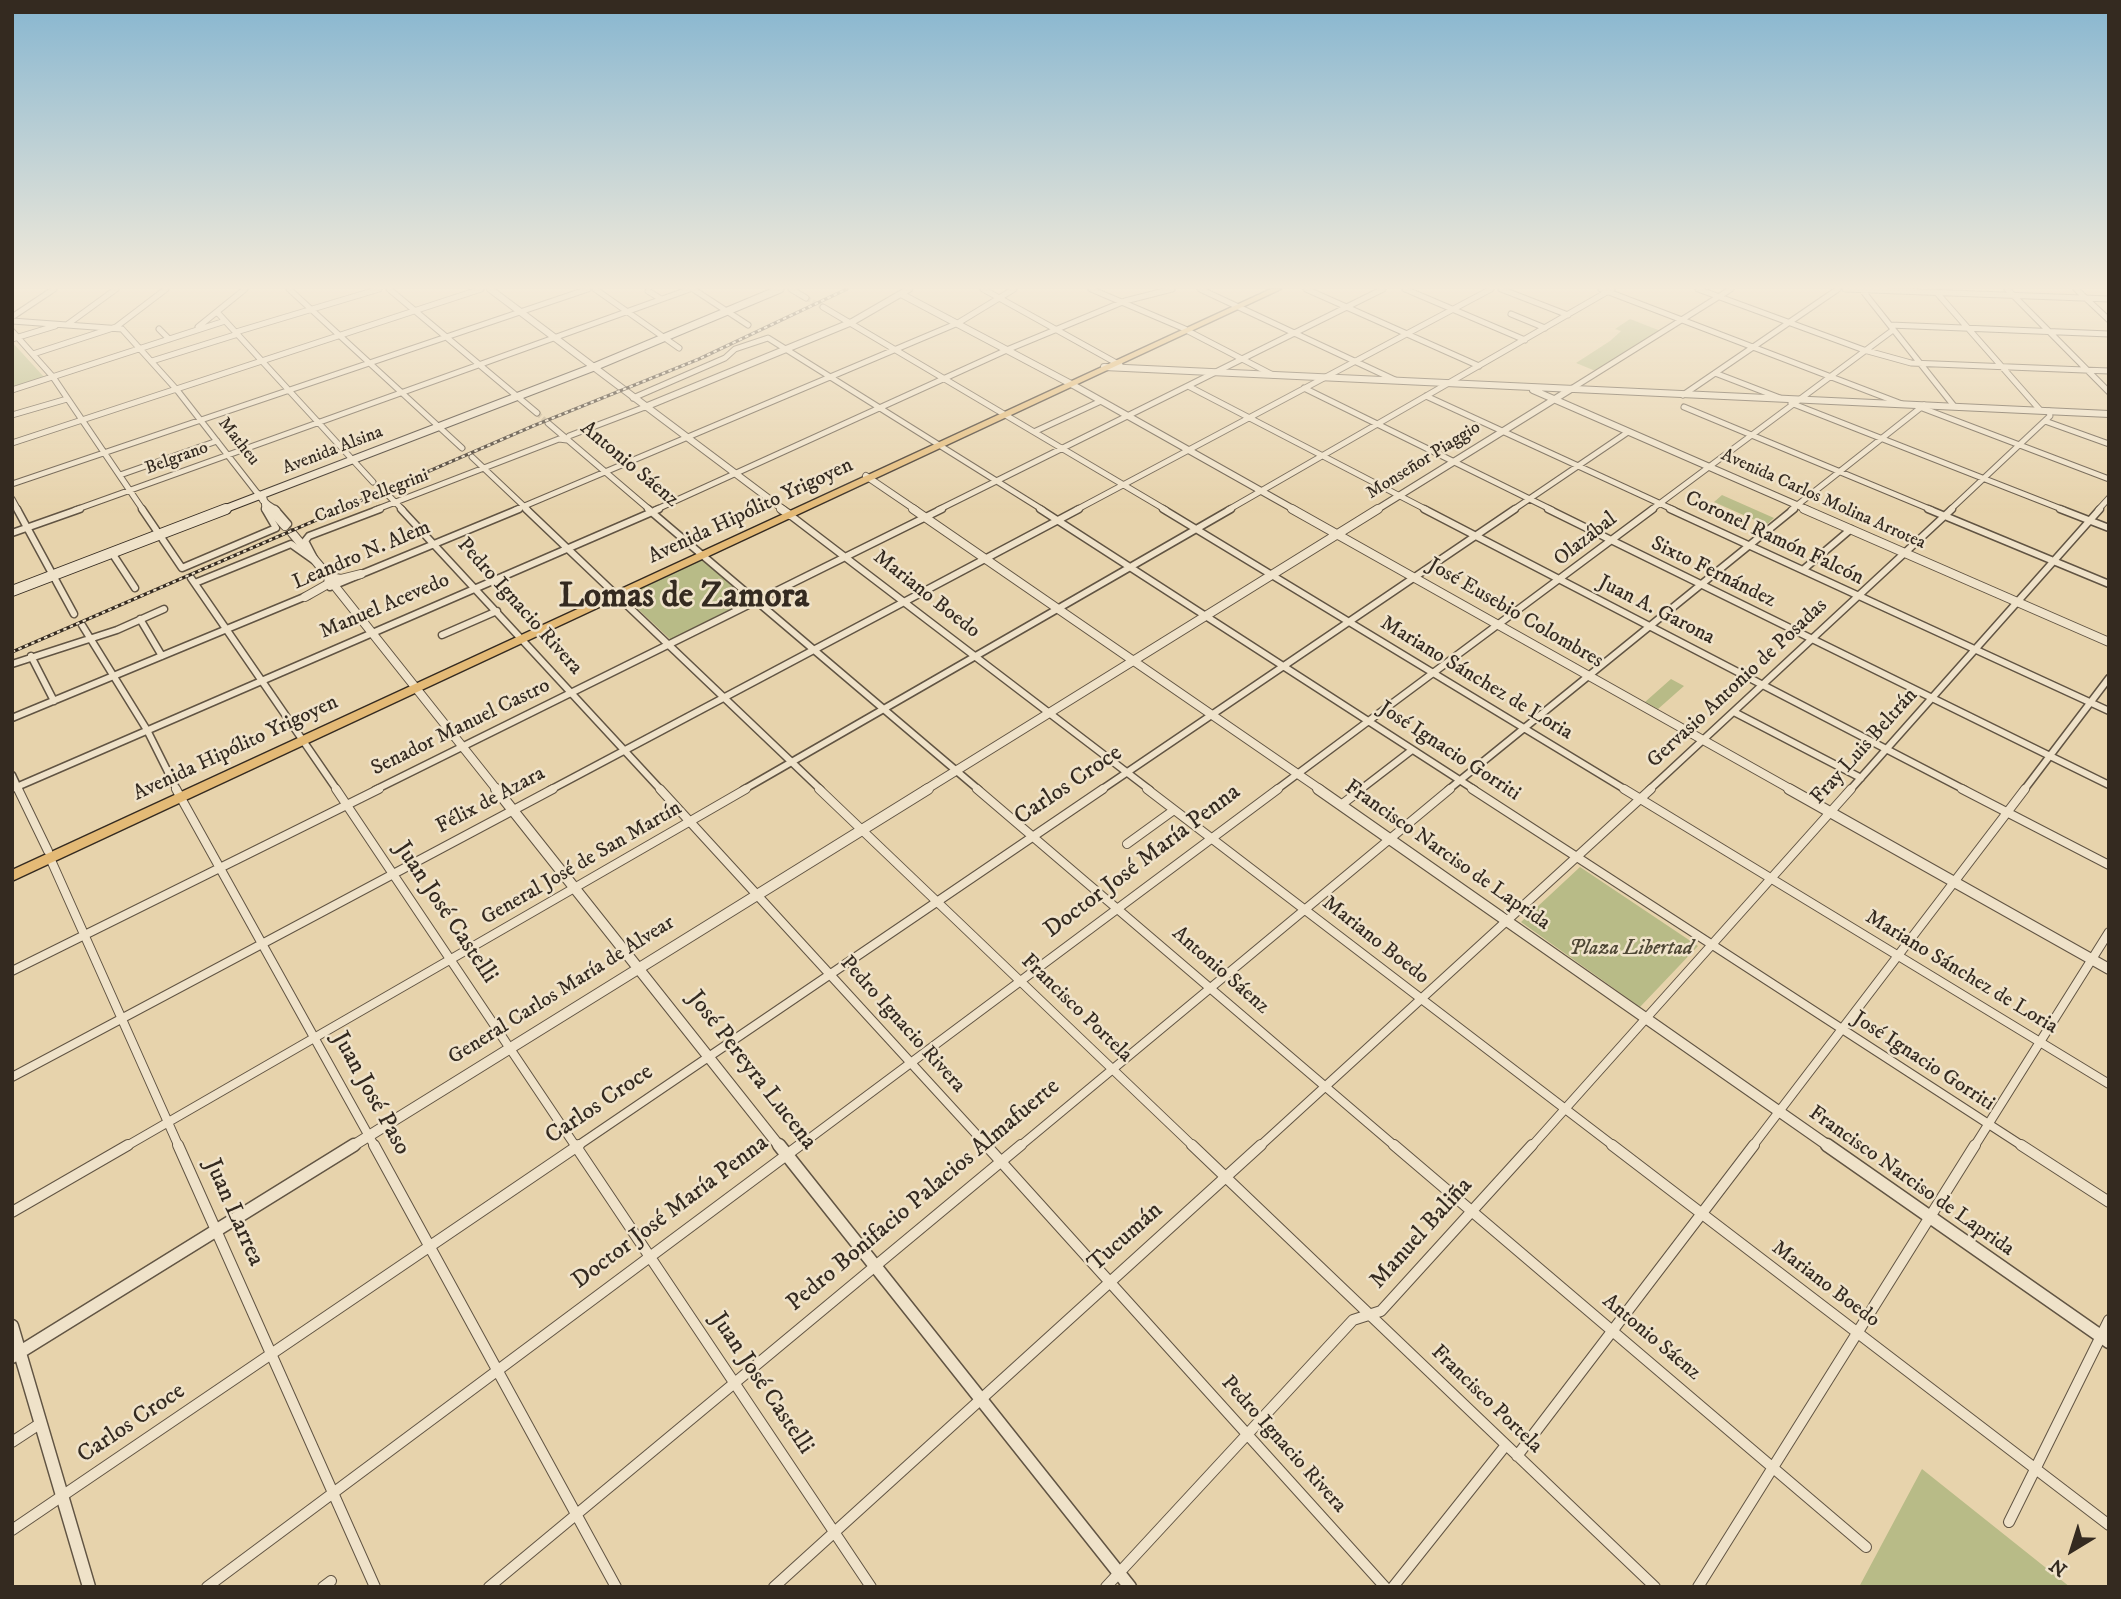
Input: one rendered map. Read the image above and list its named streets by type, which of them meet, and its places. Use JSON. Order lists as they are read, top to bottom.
{
  "streets": {
    "main road": ["Avenida Alsina", "Avenida Hipólito Yrigoyen"],
    "street": [
      "Matheu",
      "Belgrano",
      "Monseñor Piaggio",
      "Antonio Sáenz",
      "Carlos Pellegrini",
      "Avenida Carlos Molina Arrotea",
      "Coronel Ramón Falcón",
      "Olazábal",
      "Leandro N. Alem",
      "Sixto Fernández",
      "Mariano Boedo",
      "Manuel Acevedo",
      "Pedro Ignacio Rivera",
      "Juan A. Garona",
      "José Eusebio Colombres",
      "Mariano Sánchez de Loria",
      "Gervasio Antonio de Posadas",
      "Senador Manuel Castro",
      "Fray Luis Beltrán",
      "José Ignacio Gorriti",
      "Carlos Croce",
      "Félix de Azara",
      "Francisco Narciso de Laprida",
      "Doctor José María Penna",
      "General José de San Martín",
      "Juan José Castelli",
      "General Carlos María de Alvear",
      "Francisco Portela",
      "José Pereyra Lucena",
      "Juan José Paso",
      "Pedro Bonifacio Palacios Almafuerte",
      "Juan Larrea",
      "Manuel Baliña",
      "Tucumán"
    ]
  },
  "crossings": [
    ["Matheu", "Avenida Alsina"],
    ["Matheu", "Belgrano"],
    ["Avenida Alsina", "Mariano Boedo"],
    ["Monseñor Piaggio", "Avenida Carlos Molina Arrotea"],
    ["Monseñor Piaggio", "Coronel Ramón Falcón"],
    ["Monseñor Piaggio", "Sixto Fernández"],
    ["Monseñor Piaggio", "Juan A. Garona"],
    ["Monseñor Piaggio", "José Eusebio Colombres"],
    ["Monseñor Piaggio", "Mariano Sánchez de Loria"],
    ["Monseñor Piaggio", "José Ignacio Gorriti"],
    ["Monseñor Piaggio", "Francisco Narciso de Laprida"],
    ["Monseñor Piaggio", "General Carlos María de Alvear"],
    ["Antonio Sáenz", "Carlos Pellegrini"],
    ["Antonio Sáenz", "Avenida Hipólito Yrigoyen"],
    ["Antonio Sáenz", "Leandro N. Alem"],
    ["Antonio Sáenz", "Manuel Acevedo"],
    ["Antonio Sáenz", "Senador Manuel Castro"],
    ["Antonio Sáenz", "Carlos Croce"],
    ["Antonio Sáenz", "Félix de Azara"],
    ["Antonio Sáenz", "Doctor José María Penna"],
    ["Antonio Sáenz", "General José de San Martín"],
    ["Antonio Sáenz", "General Carlos María de Alvear"],
    ["Antonio Sáenz", "Pedro Bonifacio Palacios Almafuerte"],
    ["Antonio Sáenz", "Manuel Baliña"],
    ["Antonio Sáenz", "Tucumán"],
    ["Carlos Pellegrini", "Pedro Ignacio Rivera"],
    ["Carlos Pellegrini", "Juan José Castelli"],
    ["Carlos Pellegrini", "Francisco Portela"],
    ["Carlos Pellegrini", "José Pereyra Lucena"],
    ["Avenida Carlos Molina Arrotea", "Olazábal"],
    ["Avenida Carlos Molina Arrotea", "Gervasio Antonio de Posadas"],
    ["Avenida Carlos Molina Arrotea", "Fray Luis Beltrán"],
    ["Avenida Carlos Molina Arrotea", "Carlos Croce"],
    ["Avenida Carlos Molina Arrotea", "Pedro Bonifacio Palacios Almafuerte"],
    ["Avenida Hipólito Yrigoyen", "Mariano Boedo"],
    ["Avenida Hipólito Yrigoyen", "Pedro Ignacio Rivera"],
    ["Avenida Hipólito Yrigoyen", "José Eusebio Colombres"],
    ["Avenida Hipólito Yrigoyen", "Mariano Sánchez de Loria"],
    ["Avenida Hipólito Yrigoyen", "José Ignacio Gorriti"],
    ["Avenida Hipólito Yrigoyen", "Francisco Narciso de Laprida"],
    ["Avenida Hipólito Yrigoyen", "Juan José Castelli"],
    ["Avenida Hipólito Yrigoyen", "Francisco Portela"],
    ["Avenida Hipólito Yrigoyen", "José Pereyra Lucena"],
    ["Avenida Hipólito Yrigoyen", "Juan José Paso"],
    ["Avenida Hipólito Yrigoyen", "Juan Larrea"],
    ["Coronel Ramón Falcón", "Olazábal"],
    ["Coronel Ramón Falcón", "Gervasio Antonio de Posadas"],
    ["Coronel Ramón Falcón", "Fray Luis Beltrán"],
    ["Coronel Ramón Falcón", "Carlos Croce"],
    ["Coronel Ramón Falcón", "General José de San Martín"],
    ["Coronel Ramón Falcón", "Pedro Bonifacio Palacios Almafuerte"],
    ["Olazábal", "Sixto Fernández"],
    ["Olazábal", "Juan A. Garona"],
    ["Olazábal", "José Eusebio Colombres"],
    ["Olazábal", "Mariano Sánchez de Loria"],
    ["Olazábal", "José Ignacio Gorriti"],
    ["Olazábal", "Francisco Narciso de Laprida"],
    ["Olazábal", "Doctor José María Penna"],
    ["Leandro N. Alem", "Mariano Boedo"],
    ["Leandro N. Alem", "Pedro Ignacio Rivera"],
    ["Leandro N. Alem", "José Ignacio Gorriti"],
    ["Leandro N. Alem", "Juan José Castelli"],
    ["Leandro N. Alem", "Francisco Portela"],
    ["Leandro N. Alem", "Juan José Paso"],
    ["Sixto Fernández", "Gervasio Antonio de Posadas"],
    ["Sixto Fernández", "Fray Luis Beltrán"],
    ["Sixto Fernández", "Carlos Croce"],
    ["Sixto Fernández", "Félix de Azara"],
    ["Sixto Fernández", "General José de San Martín"],
    ["Sixto Fernández", "Pedro Bonifacio Palacios Almafuerte"],
    ["Mariano Boedo", "Manuel Acevedo"],
    ["Mariano Boedo", "Senador Manuel Castro"],
    ["Mariano Boedo", "José Ignacio Gorriti"],
    ["Mariano Boedo", "Carlos Croce"],
    ["Mariano Boedo", "Félix de Azara"],
    ["Mariano Boedo", "Doctor José María Penna"],
    ["Mariano Boedo", "General José de San Martín"],
    ["Mariano Boedo", "General Carlos María de Alvear"],
    ["Mariano Boedo", "Pedro Bonifacio Palacios Almafuerte"],
    ["Mariano Boedo", "Manuel Baliña"],
    ["Mariano Boedo", "Tucumán"],
    ["Manuel Acevedo", "Pedro Ignacio Rivera"],
    ["Manuel Acevedo", "Mariano Sánchez de Loria"],
    ["Manuel Acevedo", "José Ignacio Gorriti"],
    ["Manuel Acevedo", "Juan José Castelli"],
    ["Manuel Acevedo", "Francisco Portela"],
    ["Manuel Acevedo", "José Pereyra Lucena"],
    ["Manuel Acevedo", "Juan José Paso"],
    ["Manuel Acevedo", "Juan Larrea"],
    ["Pedro Ignacio Rivera", "Senador Manuel Castro"],
    ["Pedro Ignacio Rivera", "Carlos Croce"],
    ["Pedro Ignacio Rivera", "Félix de Azara"],
    ["Pedro Ignacio Rivera", "Doctor José María Penna"],
    ["Pedro Ignacio Rivera", "General José de San Martín"],
    ["Pedro Ignacio Rivera", "General Carlos María de Alvear"],
    ["Pedro Ignacio Rivera", "Pedro Bonifacio Palacios Almafuerte"],
    ["Pedro Ignacio Rivera", "Manuel Baliña"],
    ["Pedro Ignacio Rivera", "Tucumán"],
    ["Juan A. Garona", "Gervasio Antonio de Posadas"],
    ["Juan A. Garona", "Senador Manuel Castro"],
    ["Juan A. Garona", "Fray Luis Beltrán"],
    ["Juan A. Garona", "Carlos Croce"],
    ["Juan A. Garona", "Félix de Azara"],
    ["Juan A. Garona", "General José de San Martín"],
    ["Juan A. Garona", "Pedro Bonifacio Palacios Almafuerte"],
    ["José Eusebio Colombres", "Gervasio Antonio de Posadas"],
    ["José Eusebio Colombres", "Senador Manuel Castro"],
    ["José Eusebio Colombres", "Fray Luis Beltrán"],
    ["José Eusebio Colombres", "Carlos Croce"],
    ["José Eusebio Colombres", "Félix de Azara"],
    ["José Eusebio Colombres", "General José de San Martín"],
    ["José Eusebio Colombres", "Pedro Bonifacio Palacios Almafuerte"],
    ["Mariano Sánchez de Loria", "Gervasio Antonio de Posadas"],
    ["Mariano Sánchez de Loria", "Senador Manuel Castro"],
    ["Mariano Sánchez de Loria", "Fray Luis Beltrán"],
    ["Mariano Sánchez de Loria", "Carlos Croce"],
    ["Mariano Sánchez de Loria", "Félix de Azara"],
    ["Mariano Sánchez de Loria", "General José de San Martín"],
    ["Mariano Sánchez de Loria", "Pedro Bonifacio Palacios Almafuerte"],
    ["Gervasio Antonio de Posadas", "José Ignacio Gorriti"],
    ["Gervasio Antonio de Posadas", "Francisco Narciso de Laprida"],
    ["Gervasio Antonio de Posadas", "Tucumán"],
    ["Senador Manuel Castro", "José Ignacio Gorriti"],
    ["Senador Manuel Castro", "Francisco Narciso de Laprida"],
    ["Senador Manuel Castro", "Juan José Castelli"],
    ["Senador Manuel Castro", "Francisco Portela"],
    ["Senador Manuel Castro", "José Pereyra Lucena"],
    ["Senador Manuel Castro", "Juan José Paso"],
    ["Senador Manuel Castro", "Juan Larrea"],
    ["Fray Luis Beltrán", "José Ignacio Gorriti"],
    ["Fray Luis Beltrán", "Francisco Narciso de Laprida"],
    ["Fray Luis Beltrán", "Manuel Baliña"],
    ["José Ignacio Gorriti", "Carlos Croce"],
    ["José Ignacio Gorriti", "Félix de Azara"],
    ["José Ignacio Gorriti", "General José de San Martín"],
    ["José Ignacio Gorriti", "Pedro Bonifacio Palacios Almafuerte"],
    ["Carlos Croce", "Francisco Narciso de Laprida"],
    ["Carlos Croce", "Juan José Castelli"],
    ["Carlos Croce", "Francisco Portela"],
    ["Carlos Croce", "José Pereyra Lucena"],
    ["Carlos Croce", "Juan José Paso"],
    ["Carlos Croce", "Juan Larrea"],
    ["Félix de Azara", "Francisco Narciso de Laprida"],
    ["Félix de Azara", "Juan José Castelli"],
    ["Félix de Azara", "Francisco Portela"],
    ["Félix de Azara", "José Pereyra Lucena"],
    ["Félix de Azara", "Juan José Paso"],
    ["Félix de Azara", "Juan Larrea"],
    ["Francisco Narciso de Laprida", "Doctor José María Penna"],
    ["Francisco Narciso de Laprida", "General José de San Martín"],
    ["Francisco Narciso de Laprida", "General Carlos María de Alvear"],
    ["Francisco Narciso de Laprida", "Pedro Bonifacio Palacios Almafuerte"],
    ["Francisco Narciso de Laprida", "Manuel Baliña"],
    ["Francisco Narciso de Laprida", "Tucumán"],
    ["Doctor José María Penna", "Juan José Castelli"],
    ["Doctor José María Penna", "Francisco Portela"],
    ["Doctor José María Penna", "José Pereyra Lucena"],
    ["Doctor José María Penna", "Juan José Paso"],
    ["Doctor José María Penna", "Juan Larrea"],
    ["General José de San Martín", "Juan José Castelli"],
    ["General José de San Martín", "Francisco Portela"],
    ["General José de San Martín", "José Pereyra Lucena"],
    ["General José de San Martín", "Juan José Paso"],
    ["General José de San Martín", "Juan Larrea"],
    ["Juan José Castelli", "General Carlos María de Alvear"],
    ["Juan José Castelli", "Pedro Bonifacio Palacios Almafuerte"],
    ["Juan José Castelli", "Tucumán"],
    ["General Carlos María de Alvear", "Francisco Portela"],
    ["General Carlos María de Alvear", "José Pereyra Lucena"],
    ["General Carlos María de Alvear", "Juan José Paso"],
    ["General Carlos María de Alvear", "Juan Larrea"],
    ["Francisco Portela", "Pedro Bonifacio Palacios Almafuerte"],
    ["Francisco Portela", "Manuel Baliña"],
    ["Francisco Portela", "Tucumán"],
    ["José Pereyra Lucena", "Pedro Bonifacio Palacios Almafuerte"],
    ["José Pereyra Lucena", "Manuel Baliña"],
    ["José Pereyra Lucena", "Tucumán"],
    ["Juan José Paso", "Pedro Bonifacio Palacios Almafuerte"]
  ],
  "districts": ["Lomas de Zamora"],
  "parks": ["Plaza Libertad"],
  "north": "bottom left"
}
